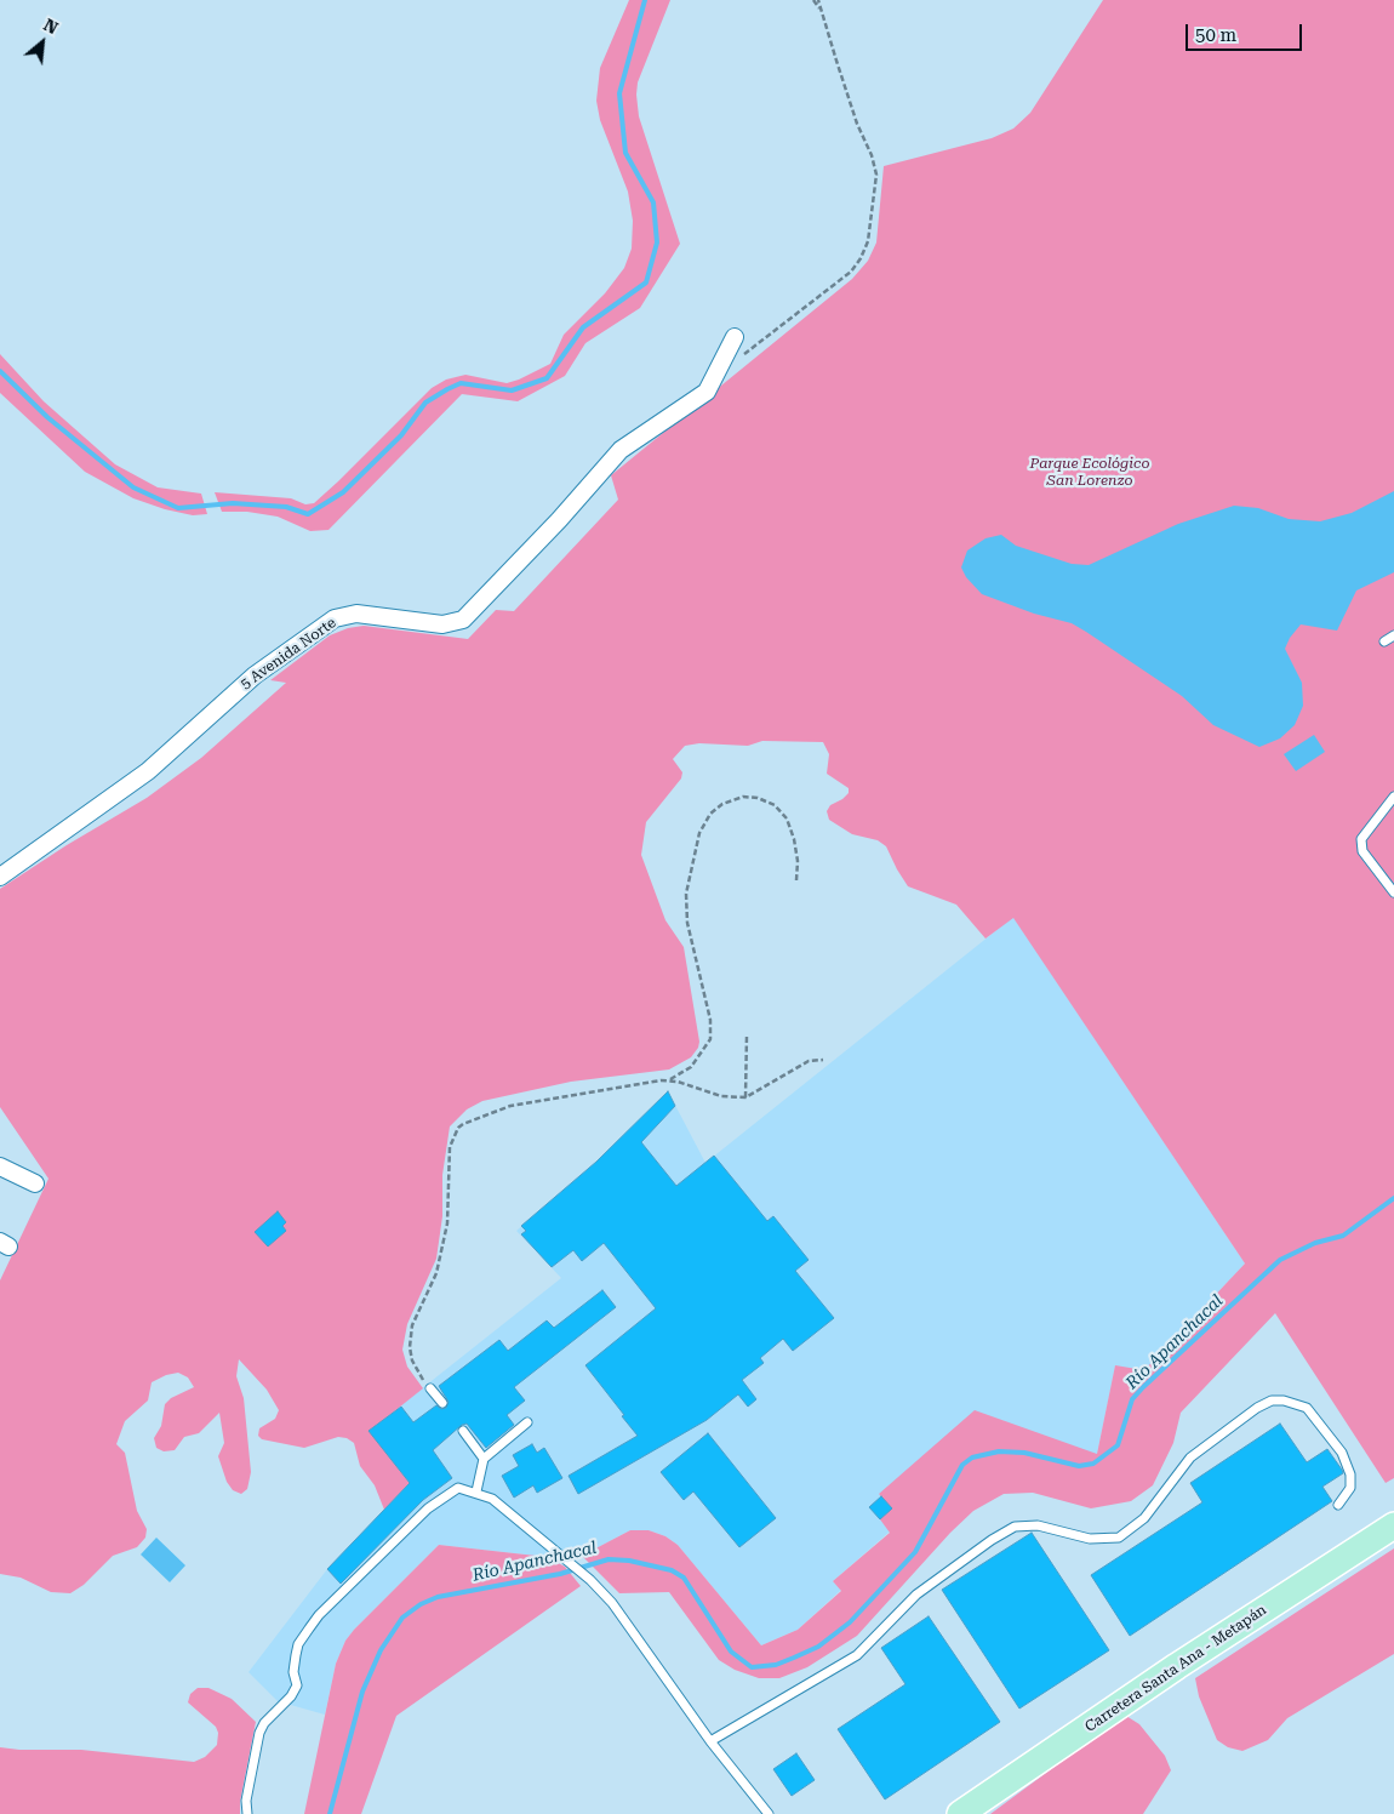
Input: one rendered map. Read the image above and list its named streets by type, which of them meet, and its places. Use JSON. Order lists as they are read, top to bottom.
{
  "streets": {
    "main road": ["Carretera Santa Ana - Metapán"],
    "street": ["5 Avenida Norte"]
  },
  "water": ["Río Apanchacal"],
  "parks": ["Parque Ecológico San Lorenzo"],
  "scale_bar": "50 m",
  "north": "top right"
}
